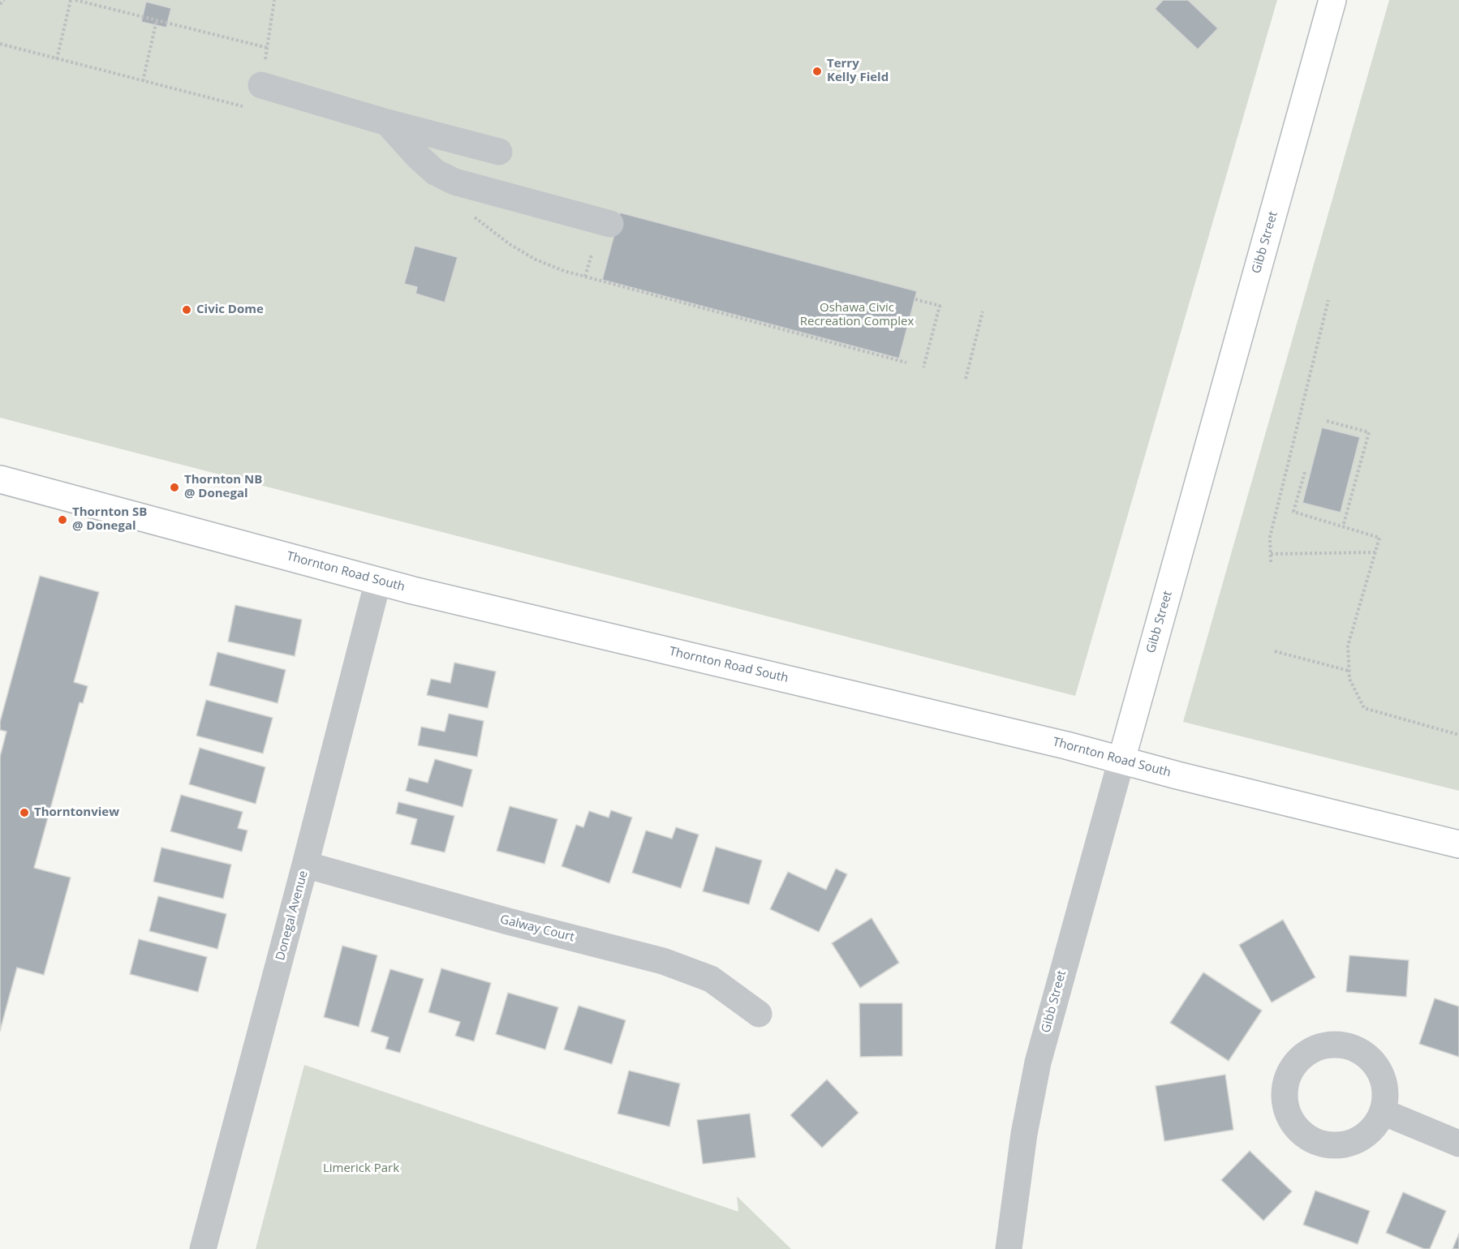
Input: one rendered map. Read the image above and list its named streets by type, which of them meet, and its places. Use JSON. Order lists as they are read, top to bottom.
{
  "streets": {
    "main road": ["Gibb Street", "Thornton Road South"],
    "street": ["Donegal Avenue", "Galway Court"]
  },
  "crossings": [
    ["Gibb Street", "Thornton Road South"],
    ["Thornton Road South", "Donegal Avenue"],
    ["Donegal Avenue", "Galway Court"]
  ],
  "parks": ["Oshawa Civic Recreation Complex", "Limerick Park"],
  "places": [
    "Terry Kelly Field",
    "Civic Dome",
    "Thornton NB @ Donegal",
    "Thornton SB @ Donegal",
    "Thorntonview"
  ]
}
